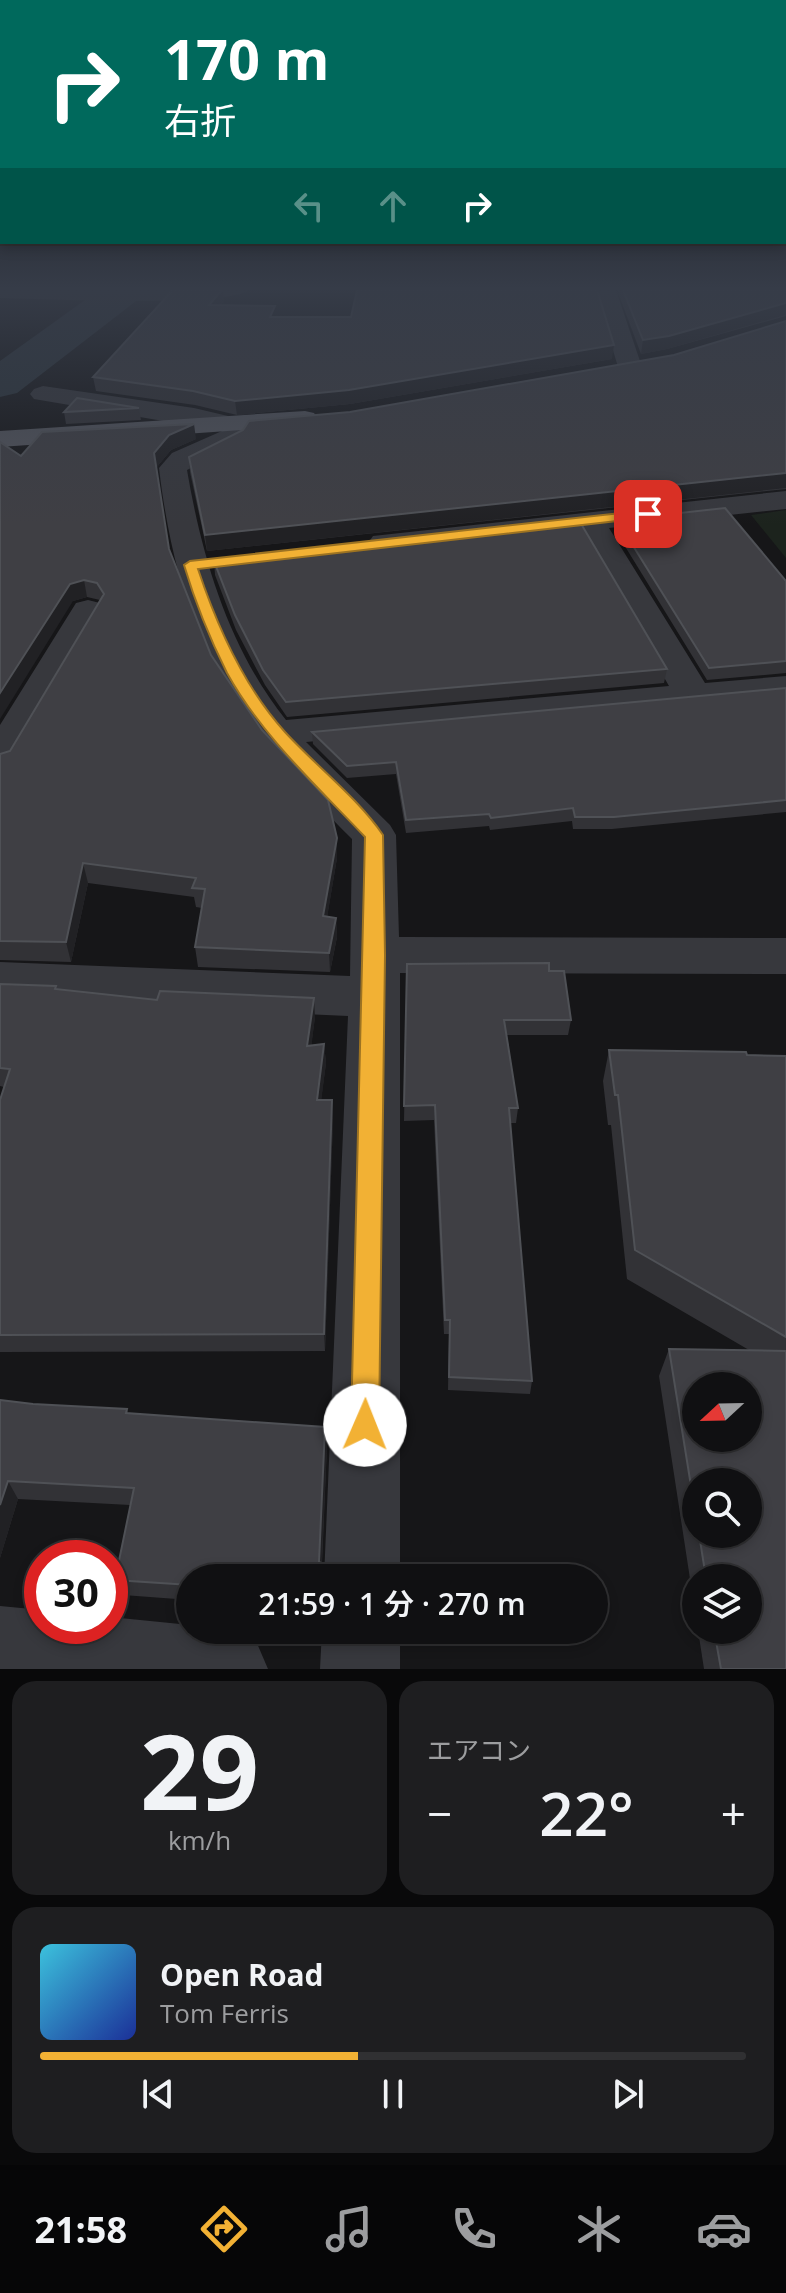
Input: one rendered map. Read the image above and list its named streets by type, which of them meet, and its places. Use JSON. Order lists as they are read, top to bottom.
{
  "north": "left",
  "page": {
    "turn": ["170 m", "右折"],
    "limit": "30",
    "trip": "21:59 · 1 分 · 270 m",
    "tile": [
      ["29", "km/h"],
      "エアコン"
    ],
    "heat": ["−", "22°", "+"],
    "song": ["Open Road", "Tom Ferris"],
    "tabs": "21:58"
  }
}
